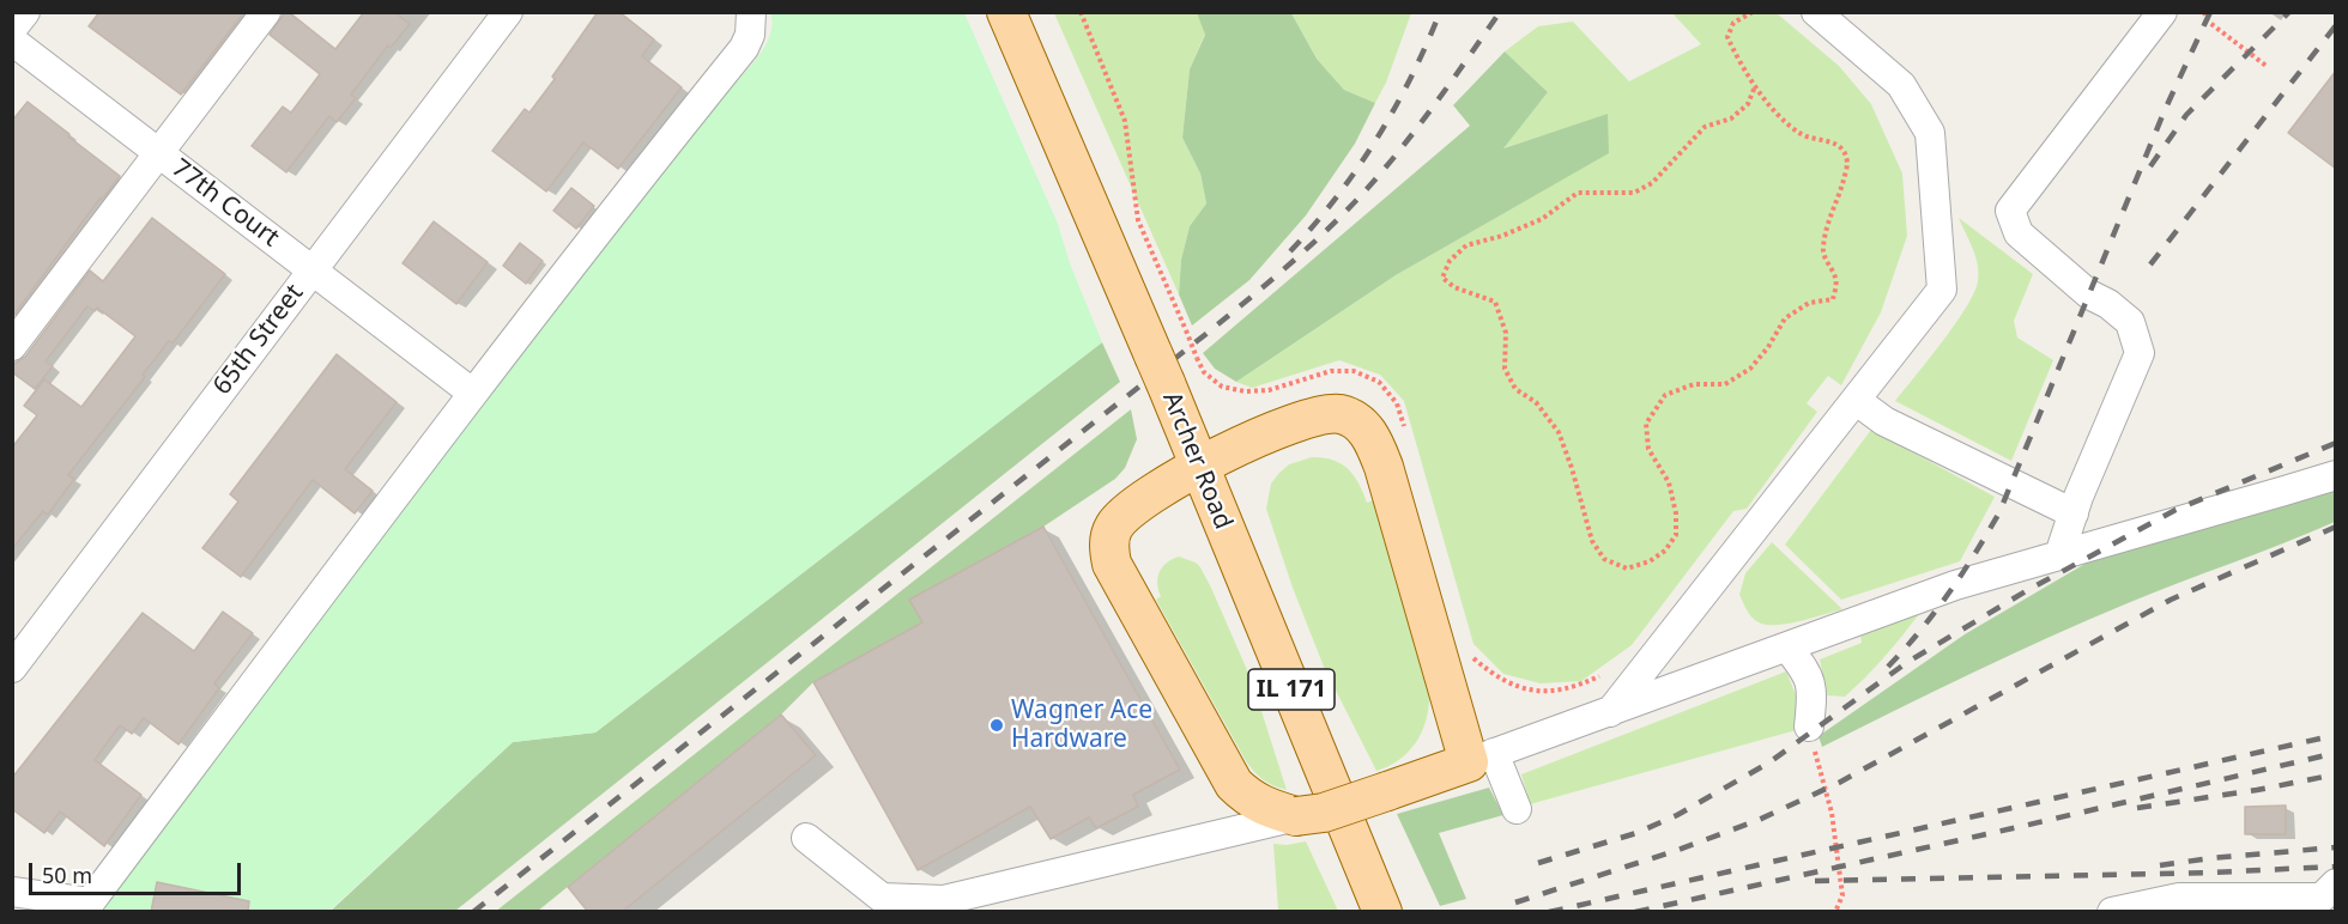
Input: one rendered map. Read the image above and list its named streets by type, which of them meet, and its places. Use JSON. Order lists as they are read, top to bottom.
{
  "streets": {
    "main road": ["Archer Road", "IL 171"],
    "street": ["77th Court", "65th Street"]
  },
  "crossings": [
    ["77th Court", "65th Street"]
  ],
  "places": ["Wagner Ace Hardware"],
  "scale_bar": "50 m"
}
